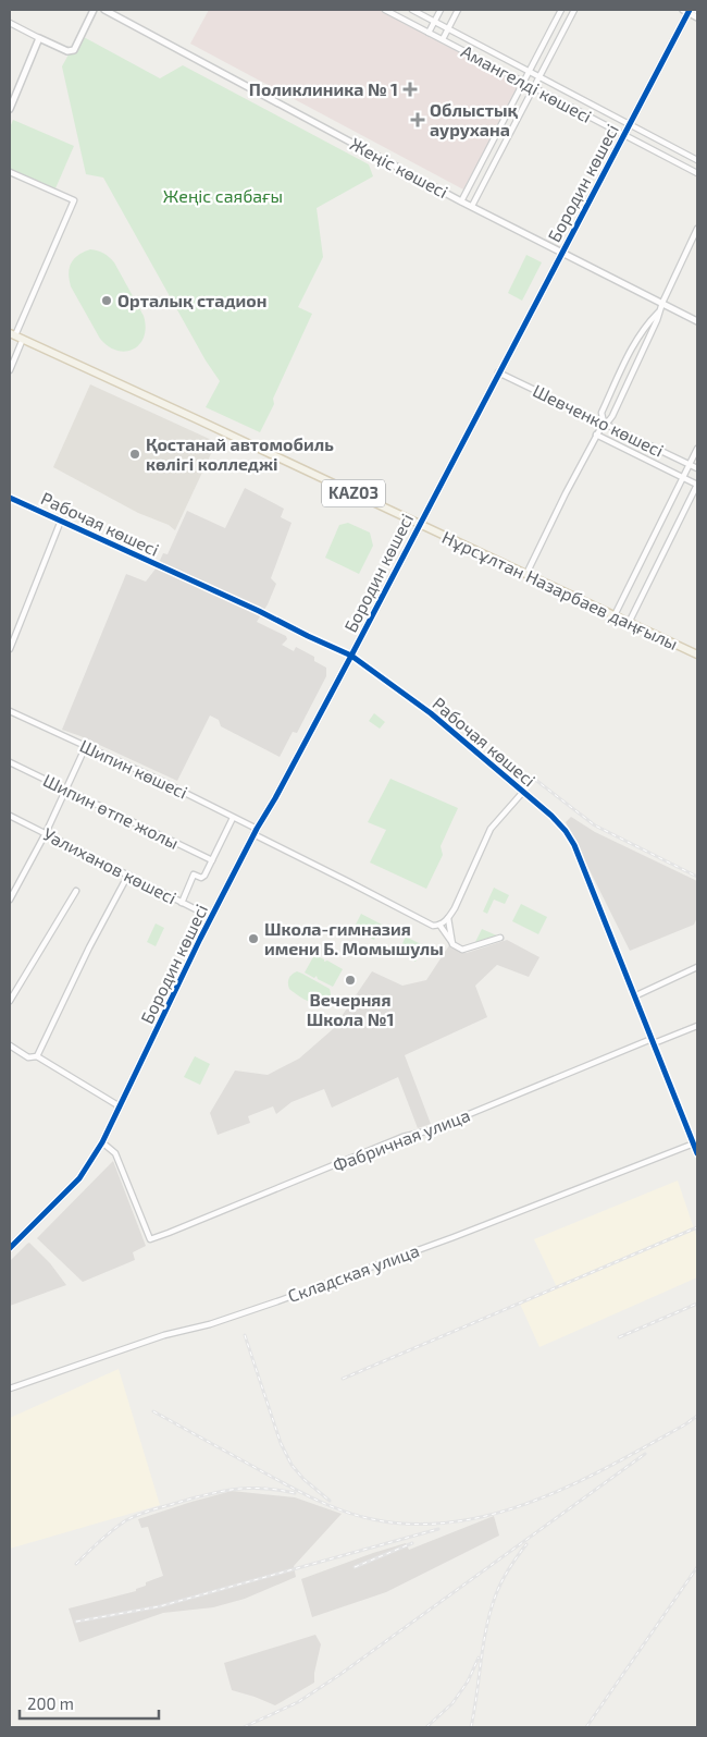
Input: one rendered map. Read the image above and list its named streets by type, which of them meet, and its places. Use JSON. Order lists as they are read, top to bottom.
{
  "streets": {
    "main road": ["KАZ03", "Нұрсұлтан Назарбаев даңғылы"],
    "street": [
      "Амангелді көшесі",
      "Жеңіс көшесі",
      "Бородин көшесі",
      "Шевченко көшесі",
      "Рабочая көшесі",
      "Шипин көшесі",
      "Шипин өтпе жолы",
      "Уәлиханов көшесі",
      "Фабричная улица",
      "Складская улица"
    ]
  },
  "crossings": [
    ["Амангелді көшесі", "Бородин көшесі"],
    ["Жеңіс көшесі", "Бородин көшесі"],
    ["Бородин көшесі", "Шевченко көшесі"],
    ["Бородин көшесі", "Рабочая көшесі"],
    ["Бородин көшесі", "Нұрсұлтан Назарбаев даңғылы"],
    ["Бородин көшесі", "Шипин көшесі"],
    ["Бородин көшесі", "Уәлиханов көшесі"],
    ["Бородин көшесі", "Фабричная улица"],
    ["Рабочая көшесі", "Фабричная улица"],
    ["Рабочая көшесі", "Складская улица"]
  ],
  "parks": ["Жеңіс саябағы"],
  "places": {
    "health": ["Поликлиника № 1", "Облыстық аурухана"],
    "other": [
      "Орталық стадион",
      "Қостанай автомобиль көлігі колледжі",
      "Школа-гимназия имени Б. Момышулы",
      "Вечерняя Школа №1"
    ]
  },
  "scale_bar": "200 m"
}
